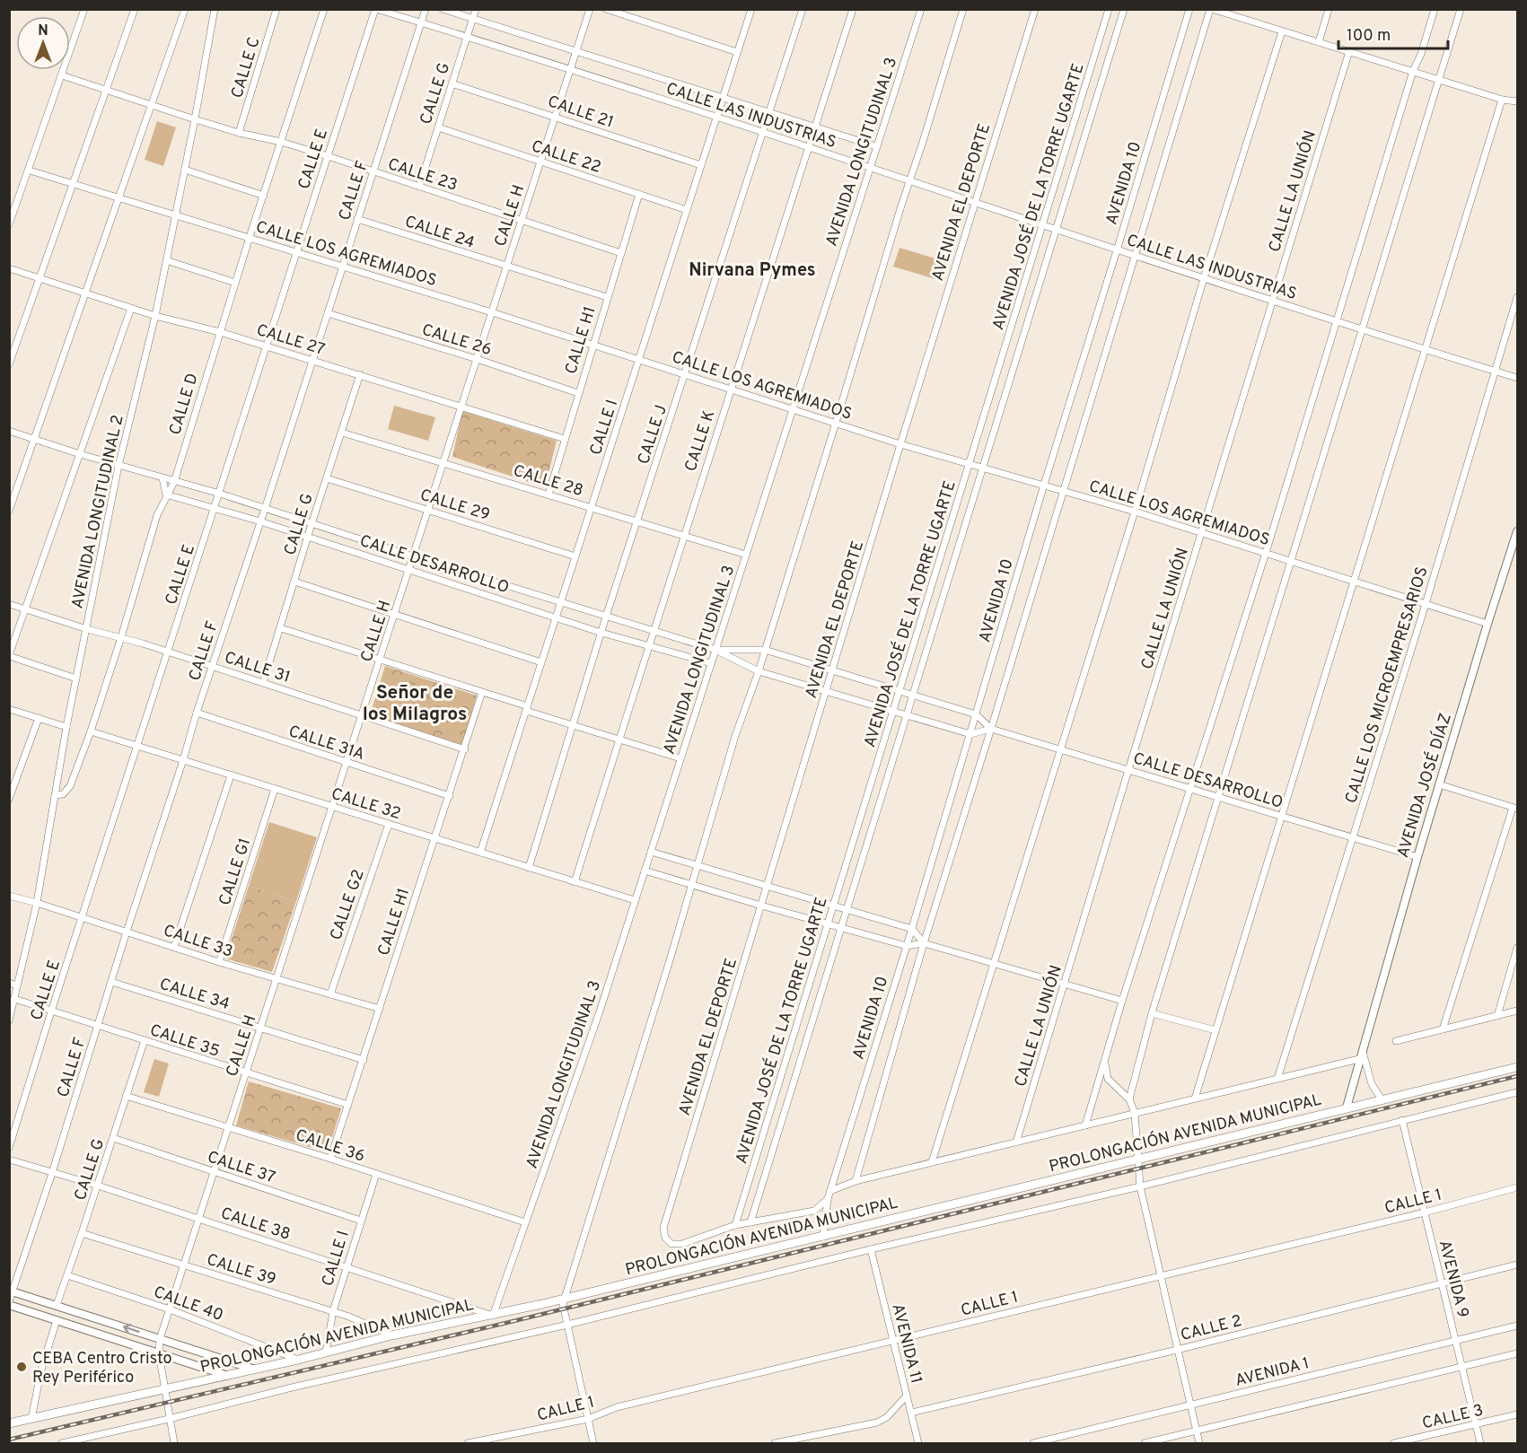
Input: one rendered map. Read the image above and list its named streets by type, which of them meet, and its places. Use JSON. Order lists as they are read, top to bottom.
{
  "streets": {
    "main road": ["PROLONGACIÓN AVENIDA MUNICIPAL"],
    "street": [
      "CALLE C",
      "CALLE G",
      "CALLE 21",
      "CALLE LAS INDUSTRIAS",
      "AVENIDA LONGITUDINAL 3",
      "CALLE 22",
      "CALLE E",
      "CALLE 23",
      "AVENIDA 10",
      "CALLE F",
      "CALLE LA UNIÓN",
      "AVENIDA JOSÉ DE LA TORRE UGARTE",
      "AVENIDA EL DEPORTE",
      "CALLE H",
      "CALLE 24",
      "CALLE LOS AGREMIADOS",
      "CALLE 27",
      "CALLE 26",
      "CALLE H1",
      "CALLE D",
      "CALLE I",
      "CALLE J",
      "CALLE K",
      "CALLE 28",
      "CALLE 29",
      "AVENIDA LONGITUDINAL 2",
      "CALLE DESARROLLO",
      "CALLE 31",
      "CALLE LOS MICROEMPRESARIOS",
      "CALLE 31A",
      "AVENIDA JOSÉ DÍAZ",
      "CALLE 32",
      "CALLE G1",
      "CALLE G2",
      "CALLE 33",
      "CALLE 34",
      "CALLE 35",
      "CALLE 36",
      "CALLE 37",
      "CALLE 1",
      "CALLE 38",
      "CALLE 39",
      "AVENIDA 9",
      "CALLE 40",
      "CALLE 2",
      "AVENIDA 11",
      "AVENIDA 1",
      "CALLE 3"
    ]
  },
  "crossings": [
    ["CALLE C", "CALLE 23"],
    ["CALLE G", "CALLE 21"],
    ["CALLE G", "CALLE LAS INDUSTRIAS"],
    ["CALLE G", "CALLE 22"],
    ["CALLE G", "CALLE 23"],
    ["CALLE G", "CALLE 27"],
    ["CALLE G", "CALLE 28"],
    ["CALLE G", "CALLE 29"],
    ["CALLE G", "CALLE DESARROLLO"],
    ["CALLE G", "CALLE 31"],
    ["CALLE G", "CALLE 35"],
    ["CALLE G", "CALLE 36"],
    ["CALLE G", "CALLE 37"],
    ["CALLE G", "CALLE 38"],
    ["CALLE G", "CALLE 39"],
    ["CALLE G", "CALLE 40"],
    ["CALLE 21", "CALLE H"],
    ["CALLE 21", "CALLE I"],
    ["CALLE LAS INDUSTRIAS", "AVENIDA LONGITUDINAL 3"],
    ["CALLE LAS INDUSTRIAS", "CALLE E"],
    ["CALLE LAS INDUSTRIAS", "AVENIDA 10"],
    ["CALLE LAS INDUSTRIAS", "CALLE F"],
    ["CALLE LAS INDUSTRIAS", "CALLE LA UNIÓN"],
    ["CALLE LAS INDUSTRIAS", "AVENIDA JOSÉ DE LA TORRE UGARTE"],
    ["CALLE LAS INDUSTRIAS", "AVENIDA EL DEPORTE"],
    ["CALLE LAS INDUSTRIAS", "CALLE H"],
    ["CALLE LAS INDUSTRIAS", "CALLE I"],
    ["CALLE LAS INDUSTRIAS", "CALLE J"],
    ["CALLE LAS INDUSTRIAS", "CALLE K"],
    ["CALLE LAS INDUSTRIAS", "CALLE LOS MICROEMPRESARIOS"],
    ["AVENIDA LONGITUDINAL 3", "CALLE LOS AGREMIADOS"],
    ["AVENIDA LONGITUDINAL 3", "CALLE 28"],
    ["AVENIDA LONGITUDINAL 3", "CALLE DESARROLLO"],
    ["AVENIDA LONGITUDINAL 3", "CALLE 32"],
    ["AVENIDA LONGITUDINAL 3", "PROLONGACIÓN AVENIDA MUNICIPAL"],
    ["AVENIDA LONGITUDINAL 3", "CALLE 36"],
    ["AVENIDA LONGITUDINAL 3", "CALLE 38"],
    ["CALLE 22", "CALLE H"],
    ["CALLE 22", "CALLE H1"],
    ["CALLE 22", "CALLE I"],
    ["CALLE E", "CALLE 23"],
    ["CALLE E", "CALLE LOS AGREMIADOS"],
    ["CALLE E", "CALLE 27"],
    ["CALLE E", "CALLE DESARROLLO"],
    ["CALLE E", "CALLE 31"],
    ["CALLE E", "CALLE 32"],
    ["CALLE E", "CALLE 33"],
    ["CALLE E", "CALLE 35"],
    ["CALLE 23", "CALLE F"],
    ["CALLE 23", "CALLE H"],
    ["CALLE 23", "CALLE H1"],
    ["CALLE 23", "CALLE D"],
    ["CALLE 23", "AVENIDA LONGITUDINAL 2"],
    ["AVENIDA 10", "CALLE LOS AGREMIADOS"],
    ["AVENIDA 10", "CALLE DESARROLLO"],
    ["AVENIDA 10", "PROLONGACIÓN AVENIDA MUNICIPAL"],
    ["CALLE F", "CALLE 24"],
    ["CALLE F", "CALLE LOS AGREMIADOS"],
    ["CALLE F", "CALLE 27"],
    ["CALLE F", "CALLE 26"],
    ["CALLE F", "CALLE DESARROLLO"],
    ["CALLE F", "CALLE 31"],
    ["CALLE F", "CALLE 31A"],
    ["CALLE F", "CALLE 32"],
    ["CALLE F", "CALLE 33"],
    ["CALLE F", "CALLE 34"],
    ["CALLE F", "CALLE 35"],
    ["CALLE F", "CALLE 38"],
    ["CALLE LA UNIÓN", "CALLE LOS AGREMIADOS"],
    ["CALLE LA UNIÓN", "CALLE DESARROLLO"],
    ["AVENIDA JOSÉ DE LA TORRE UGARTE", "AVENIDA EL DEPORTE"],
    ["AVENIDA JOSÉ DE LA TORRE UGARTE", "CALLE LOS AGREMIADOS"],
    ["AVENIDA JOSÉ DE LA TORRE UGARTE", "CALLE DESARROLLO"],
    ["AVENIDA EL DEPORTE", "CALLE LOS AGREMIADOS"],
    ["AVENIDA EL DEPORTE", "CALLE DESARROLLO"],
    ["CALLE H", "CALLE 24"],
    ["CALLE H", "CALLE LOS AGREMIADOS"],
    ["CALLE H", "CALLE 27"],
    ["CALLE H", "CALLE 26"],
    ["CALLE H", "CALLE 28"],
    ["CALLE H", "CALLE 29"],
    ["CALLE H", "CALLE DESARROLLO"],
    ["CALLE H", "CALLE 31"],
    ["CALLE H", "CALLE 31A"],
    ["CALLE H", "CALLE 32"],
    ["CALLE H", "CALLE 33"],
    ["CALLE H", "CALLE 34"],
    ["CALLE H", "CALLE 35"],
    ["CALLE H", "PROLONGACIÓN AVENIDA MUNICIPAL"],
    ["CALLE H", "CALLE 36"],
    ["CALLE H", "CALLE 37"],
    ["CALLE H", "CALLE 38"],
    ["CALLE H", "CALLE 39"],
    ["CALLE H", "CALLE 40"],
    ["CALLE 24", "CALLE H1"],
    ["CALLE LOS AGREMIADOS", "CALLE H1"],
    ["CALLE LOS AGREMIADOS", "CALLE D"],
    ["CALLE LOS AGREMIADOS", "CALLE I"],
    ["CALLE LOS AGREMIADOS", "CALLE J"],
    ["CALLE LOS AGREMIADOS", "CALLE K"],
    ["CALLE LOS AGREMIADOS", "AVENIDA LONGITUDINAL 2"],
    ["CALLE LOS AGREMIADOS", "CALLE LOS MICROEMPRESARIOS"],
    ["CALLE LOS AGREMIADOS", "AVENIDA JOSÉ DÍAZ"],
    ["CALLE 27", "CALLE H1"],
    ["CALLE 27", "CALLE D"],
    ["CALLE 27", "AVENIDA LONGITUDINAL 2"],
    ["CALLE 26", "CALLE H1"],
    ["CALLE H1", "CALLE 28"],
    ["CALLE H1", "CALLE 31"],
    ["CALLE H1", "CALLE 31A"],
    ["CALLE H1", "CALLE 32"],
    ["CALLE H1", "CALLE 33"],
    ["CALLE H1", "CALLE 34"],
    ["CALLE H1", "CALLE 35"],
    ["CALLE H1", "CALLE 36"],
    ["CALLE D", "AVENIDA LONGITUDINAL 2"],
    ["CALLE D", "CALLE DESARROLLO"],
    ["CALLE D", "CALLE 31"],
    ["CALLE D", "CALLE 32"],
    ["CALLE I", "CALLE 28"],
    ["CALLE I", "CALLE 29"],
    ["CALLE I", "CALLE DESARROLLO"],
    ["CALLE I", "CALLE 32"],
    ["CALLE I", "PROLONGACIÓN AVENIDA MUNICIPAL"],
    ["CALLE I", "CALLE 36"],
    ["CALLE I", "CALLE 37"],
    ["CALLE I", "CALLE 38"],
    ["CALLE I", "CALLE 39"],
    ["CALLE J", "CALLE 28"],
    ["CALLE J", "CALLE DESARROLLO"],
    ["CALLE J", "CALLE 32"],
    ["CALLE K", "CALLE 28"],
    ["CALLE K", "CALLE DESARROLLO"],
    ["CALLE K", "CALLE 32"],
    ["AVENIDA LONGITUDINAL 2", "CALLE DESARROLLO"],
    ["AVENIDA LONGITUDINAL 2", "CALLE 31"],
    ["AVENIDA LONGITUDINAL 2", "CALLE 33"],
    ["AVENIDA LONGITUDINAL 2", "CALLE 35"],
    ["CALLE DESARROLLO", "CALLE LOS MICROEMPRESARIOS"],
    ["CALLE DESARROLLO", "AVENIDA JOSÉ DÍAZ"],
    ["AVENIDA JOSÉ DÍAZ", "PROLONGACIÓN AVENIDA MUNICIPAL"],
    ["CALLE 32", "CALLE G1"],
    ["CALLE 32", "CALLE G2"],
    ["CALLE G1", "CALLE 33"],
    ["CALLE G2", "CALLE 33"],
    ["PROLONGACIÓN AVENIDA MUNICIPAL", "CALLE 38"],
    ["PROLONGACIÓN AVENIDA MUNICIPAL", "CALLE 39"],
    ["PROLONGACIÓN AVENIDA MUNICIPAL", "CALLE 40"],
    ["CALLE 1", "AVENIDA 9"],
    ["CALLE 1", "AVENIDA 11"],
    ["AVENIDA 9", "CALLE 2"],
    ["AVENIDA 9", "AVENIDA 1"],
    ["AVENIDA 9", "CALLE 3"],
    ["CALLE 2", "AVENIDA 11"]
  ],
  "districts": ["Nirvana Pymes", "Señor de los Milagros"],
  "places": ["CEBA Centro Cristo Rey Periférico"],
  "scale_bar": "100 m",
  "north": "top"
}
